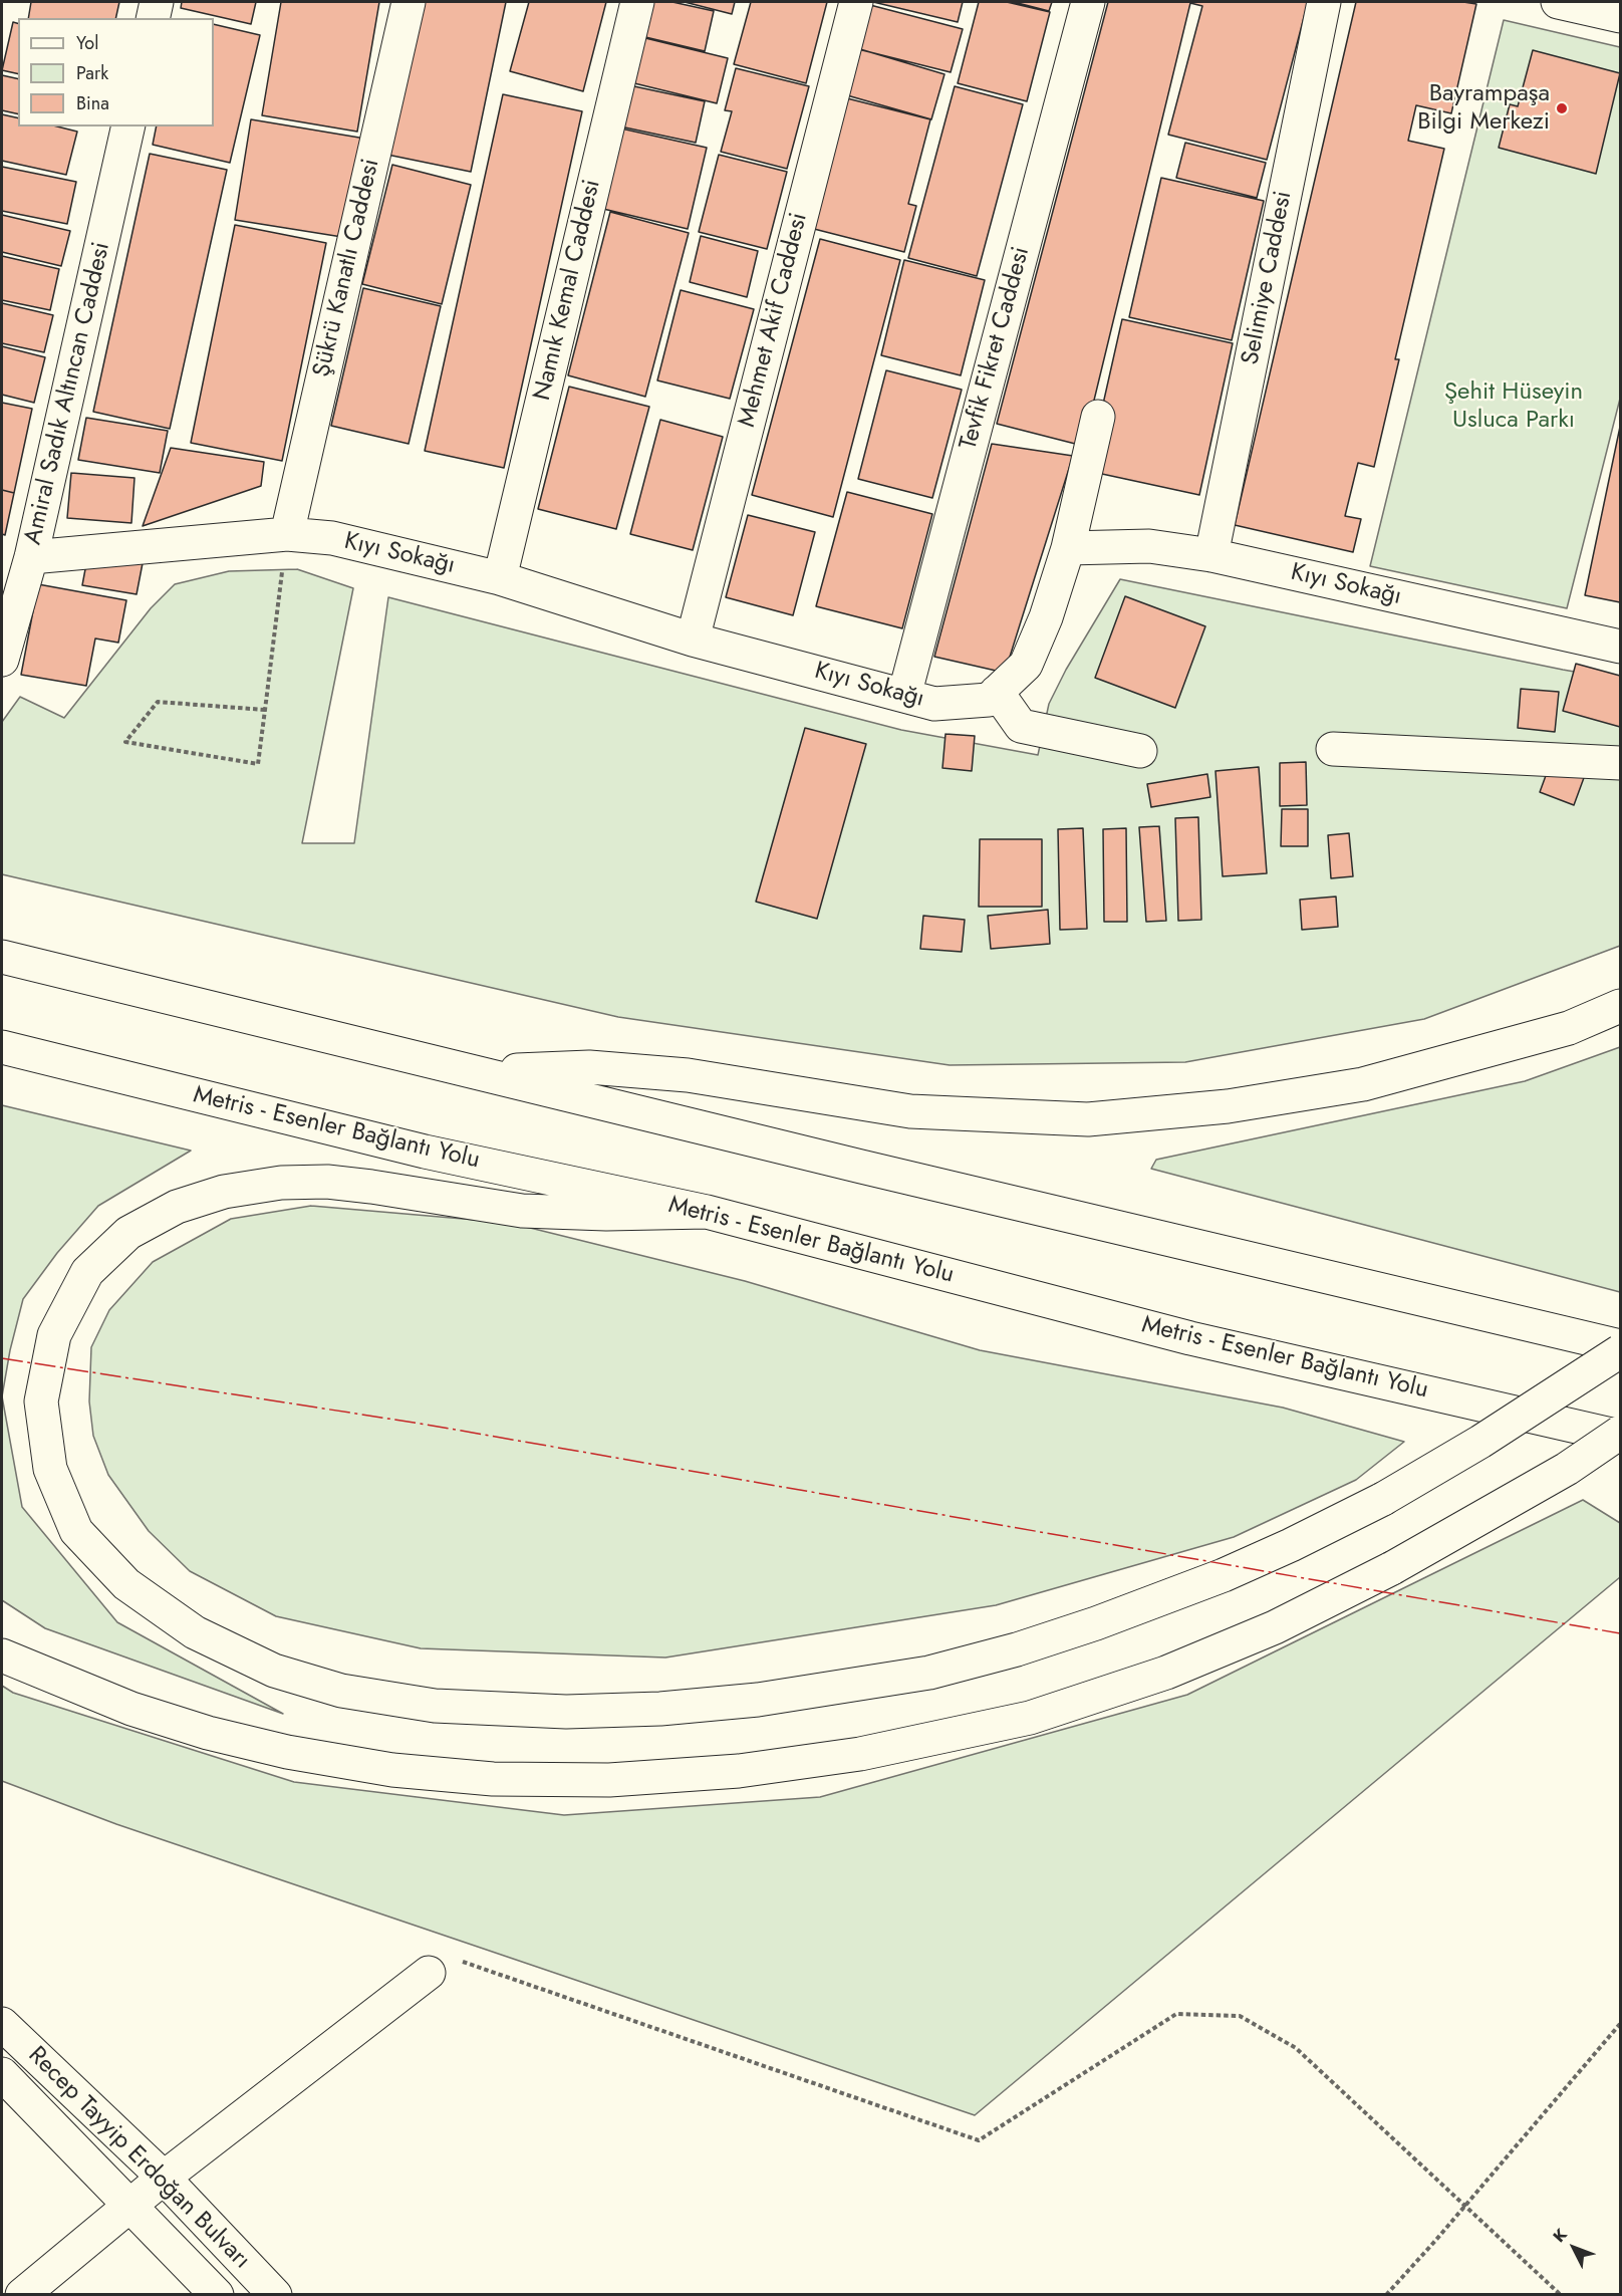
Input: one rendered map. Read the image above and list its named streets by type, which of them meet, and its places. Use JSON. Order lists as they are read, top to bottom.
{
  "streets": {
    "main road": [
      "Şükrü Kanatlı Caddesi",
      "Selimiye Caddesi",
      "Namık Kemal Caddesi",
      "Mehmet Akif Caddesi",
      "Tevfik Fikret Caddesi",
      "Amiral Sadık Altıncan Caddesi",
      "Kıyı Sokağı",
      "Metris - Esenler Bağlantı Yolu",
      "Recep Tayyip Erdoğan Bulvarı"
    ]
  },
  "crossings": [
    ["Şükrü Kanatlı Caddesi", "Kıyı Sokağı"],
    ["Selimiye Caddesi", "Kıyı Sokağı"],
    ["Namık Kemal Caddesi", "Kıyı Sokağı"],
    ["Mehmet Akif Caddesi", "Kıyı Sokağı"],
    ["Tevfik Fikret Caddesi", "Kıyı Sokağı"],
    ["Amiral Sadık Altıncan Caddesi", "Kıyı Sokağı"]
  ],
  "parks": ["Şehit Hüseyin Usluca Parkı"],
  "places": ["Bayrampaşa Bilgi Merkezi"],
  "legend": ["Yol", "Park", "Bina"],
  "north": "top left"
}
